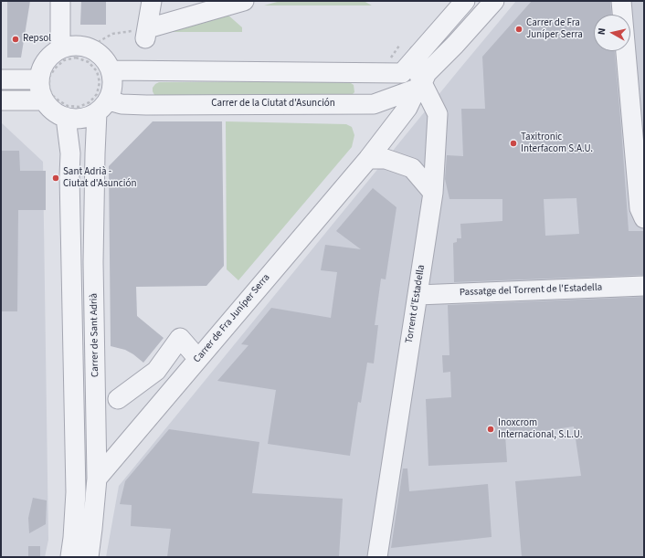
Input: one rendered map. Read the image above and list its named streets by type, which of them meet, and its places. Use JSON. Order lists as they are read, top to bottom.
{
  "streets": {
    "street": [
      "Carrer de la Ciutat d'Asunción",
      "Passatge del Torrent de l'Estadella",
      "Torrent d'Estadella",
      "Carrer de Fra Juníper Serra",
      "Carrer de Sant Adrià"
    ]
  },
  "crossings": [
    ["Carrer de la Ciutat d'Asunción", "Torrent d'Estadella"],
    ["Carrer de la Ciutat d'Asunción", "Carrer de Fra Juníper Serra"],
    ["Carrer de la Ciutat d'Asunción", "Carrer de Sant Adrià"],
    ["Passatge del Torrent de l'Estadella", "Torrent d'Estadella"],
    ["Torrent d'Estadella", "Carrer de Fra Juníper Serra"],
    ["Carrer de Fra Juníper Serra", "Carrer de Sant Adrià"]
  ],
  "places": [
    "Carrer de Fra Juníper Serra",
    "Repsol",
    "Taxitronic Interfacom S.A.U.",
    "Sant Adrià - Ciutat d'Asunción",
    "Inoxcrom Internacional, S.L.U."
  ],
  "north": "left"
}
